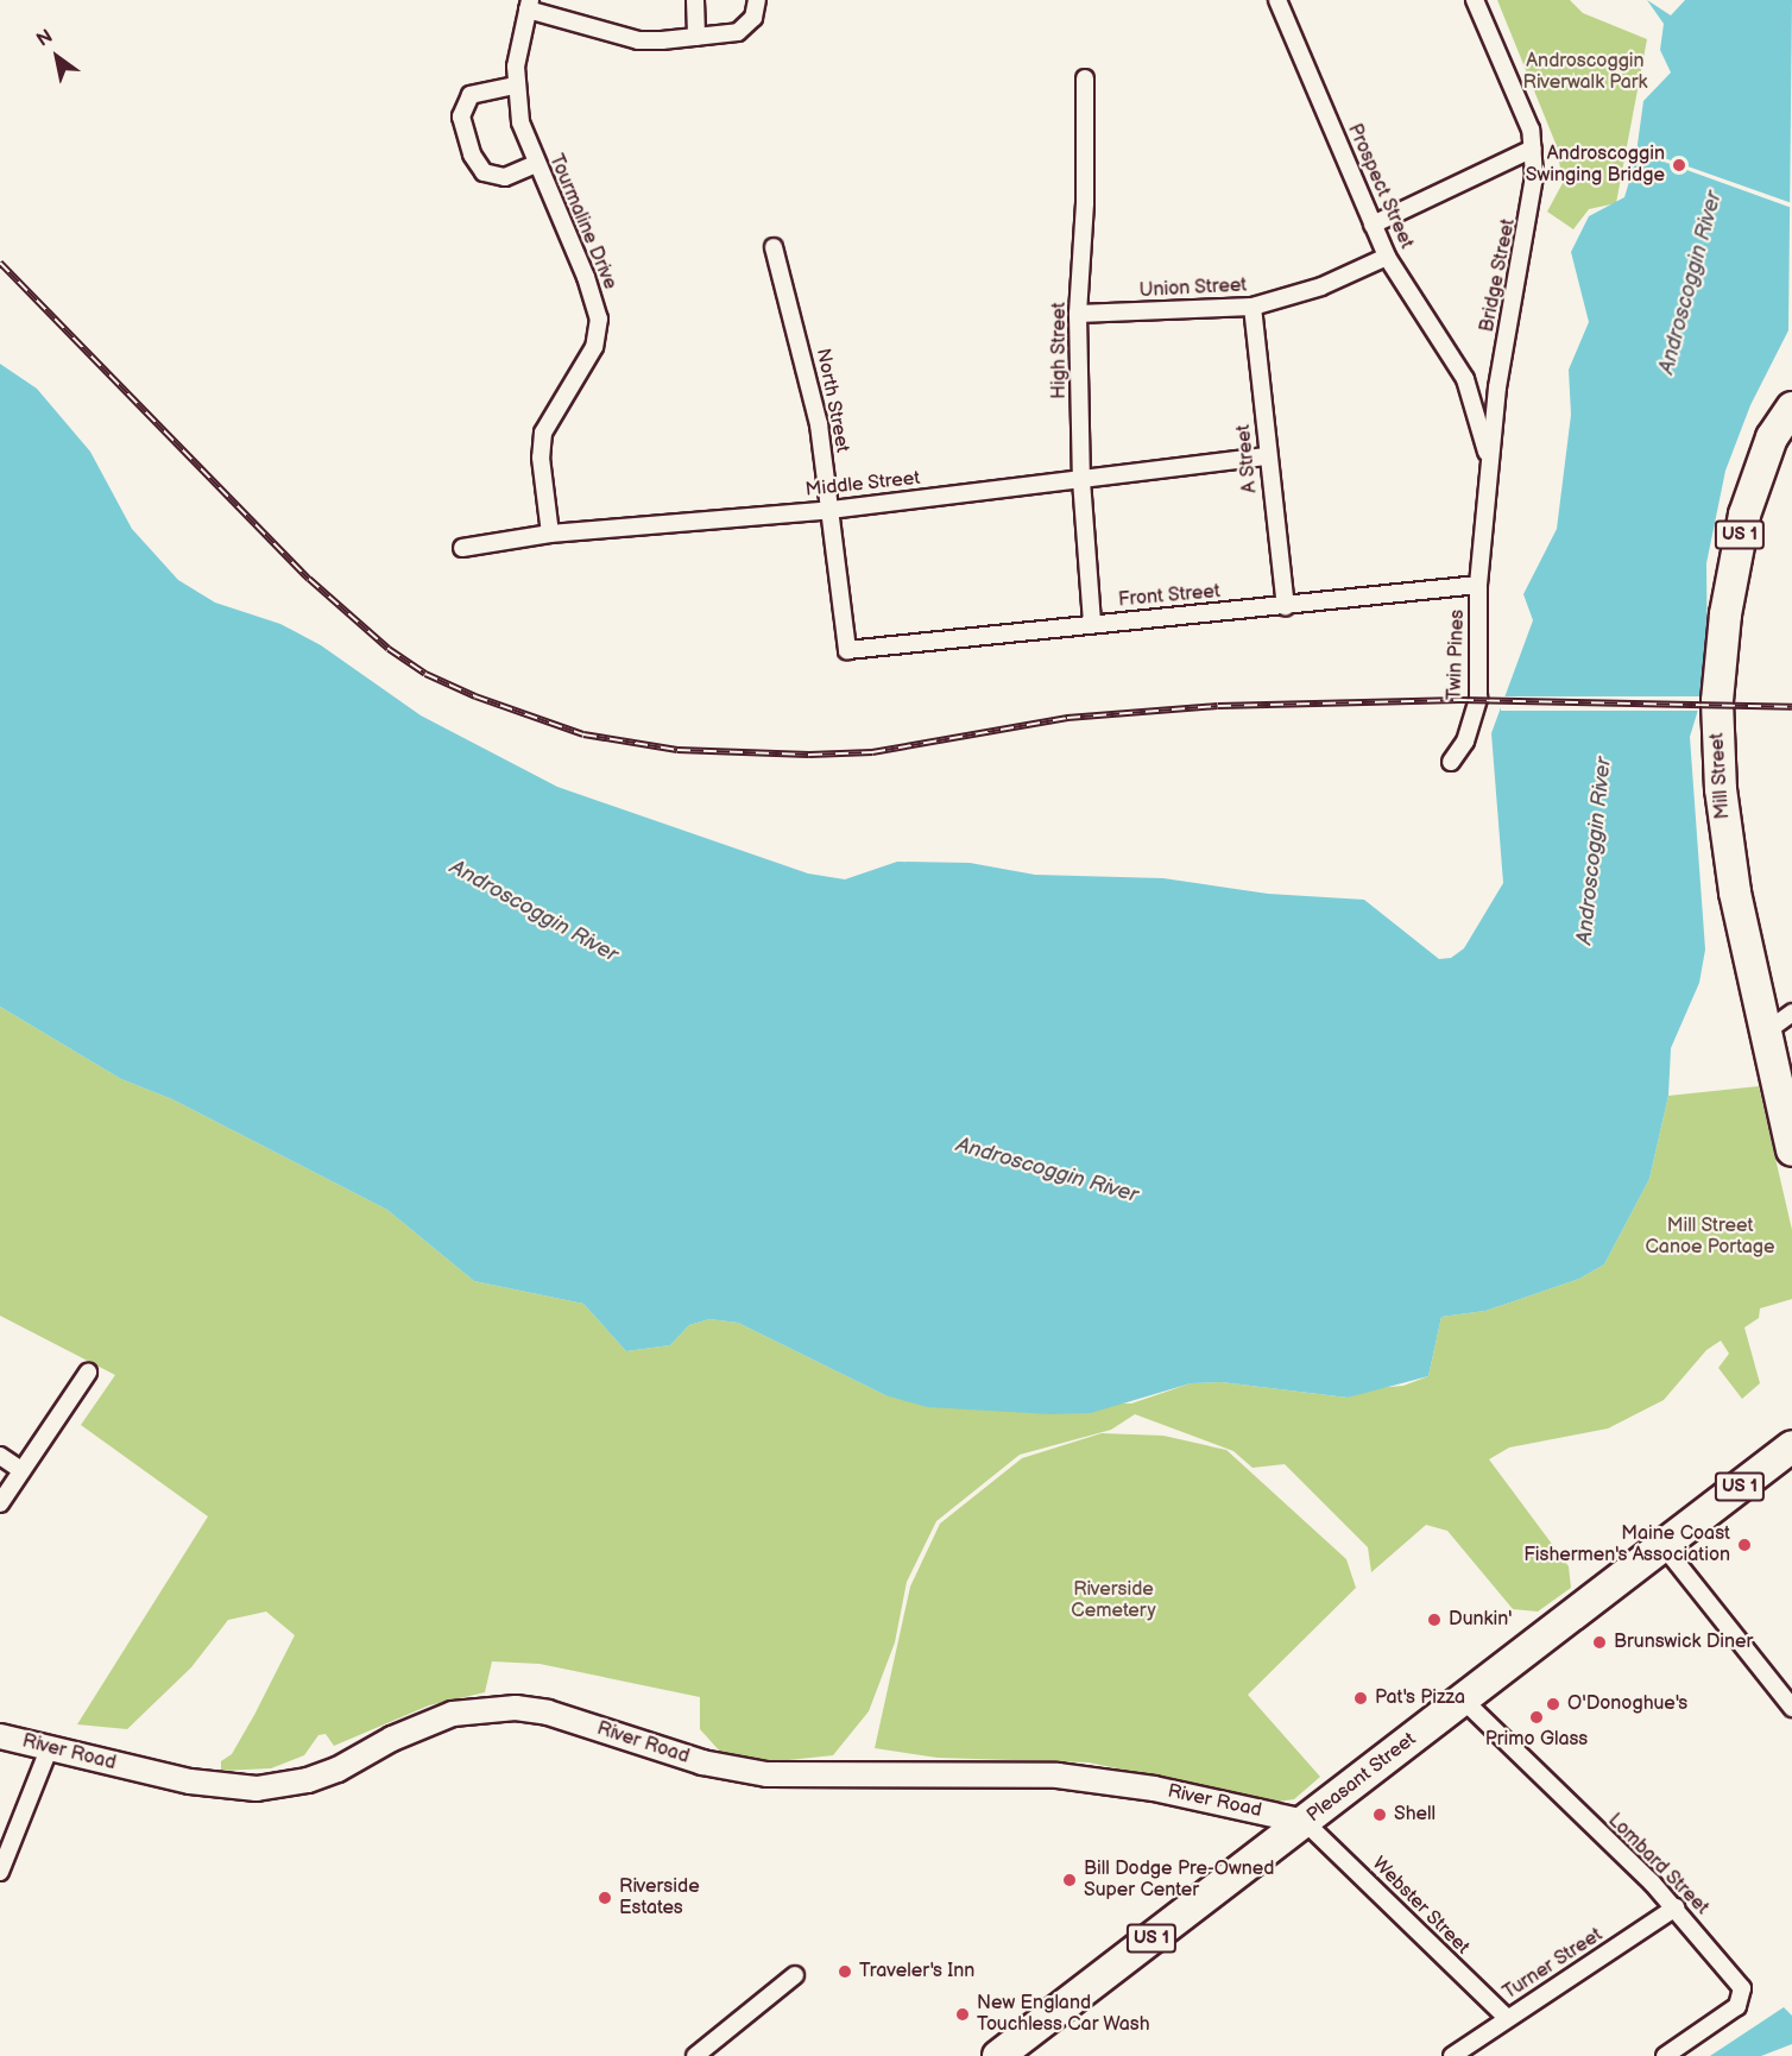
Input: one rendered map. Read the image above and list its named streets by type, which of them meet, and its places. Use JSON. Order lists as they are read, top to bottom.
{
  "streets": {
    "highway": ["US 1", "Mill Street", "Pleasant Street"],
    "street": [
      "Prospect Street",
      "Tourmaline Drive",
      "Bridge Street",
      "Union Street",
      "High Street",
      "North Street",
      "A Street",
      "Middle Street",
      "Front Street",
      "Twin Pines",
      "River Road",
      "Lombard Street",
      "Webster Street",
      "Turner Street"
    ]
  },
  "crossings": [
    ["Prospect Street", "Bridge Street"],
    ["Prospect Street", "Union Street"],
    ["Tourmaline Drive", "Middle Street"],
    ["Bridge Street", "Front Street"],
    ["Bridge Street", "Twin Pines"],
    ["Union Street", "High Street"],
    ["Union Street", "A Street"],
    ["High Street", "Middle Street"],
    ["High Street", "Front Street"],
    ["North Street", "Middle Street"],
    ["North Street", "Front Street"],
    ["A Street", "Middle Street"],
    ["A Street", "Front Street"],
    ["Front Street", "Twin Pines"],
    ["River Road", "Pleasant Street"],
    ["River Road", "Webster Street"],
    ["Pleasant Street", "Lombard Street"],
    ["Pleasant Street", "Webster Street"],
    ["Lombard Street", "Turner Street"],
    ["Webster Street", "Turner Street"]
  ],
  "water": ["Androscoggin River"],
  "parks": ["Androscoggin Riverwalk Park", "Mill Street Canoe Portage", "Riverside Cemetery"],
  "places": [
    "Androscoggin Swinging Bridge",
    "Maine Coast Fishermen's Association",
    "Dunkin'",
    "Brunswick Diner",
    "Pat's Pizza",
    "O'Donoghue's",
    "Primo Glass",
    "Shell",
    "Bill Dodge Pre-Owned Super Center",
    "Riverside Estates",
    "Traveler's Inn",
    "New England Touchless Car Wash"
  ],
  "north": "top left"
}
